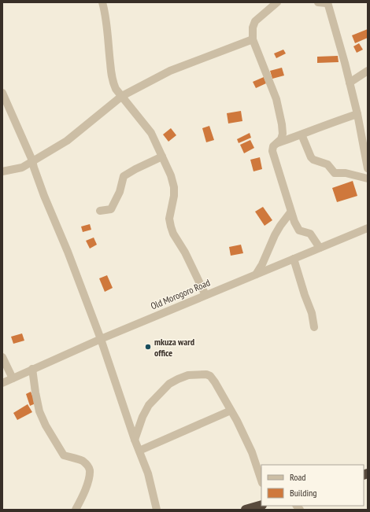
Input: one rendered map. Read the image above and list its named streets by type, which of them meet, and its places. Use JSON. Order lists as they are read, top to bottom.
{
  "streets": {
    "street": ["Old Morogoro Road"]
  },
  "places": ["mkuza ward office"],
  "legend": ["Road", "Building"]
}
